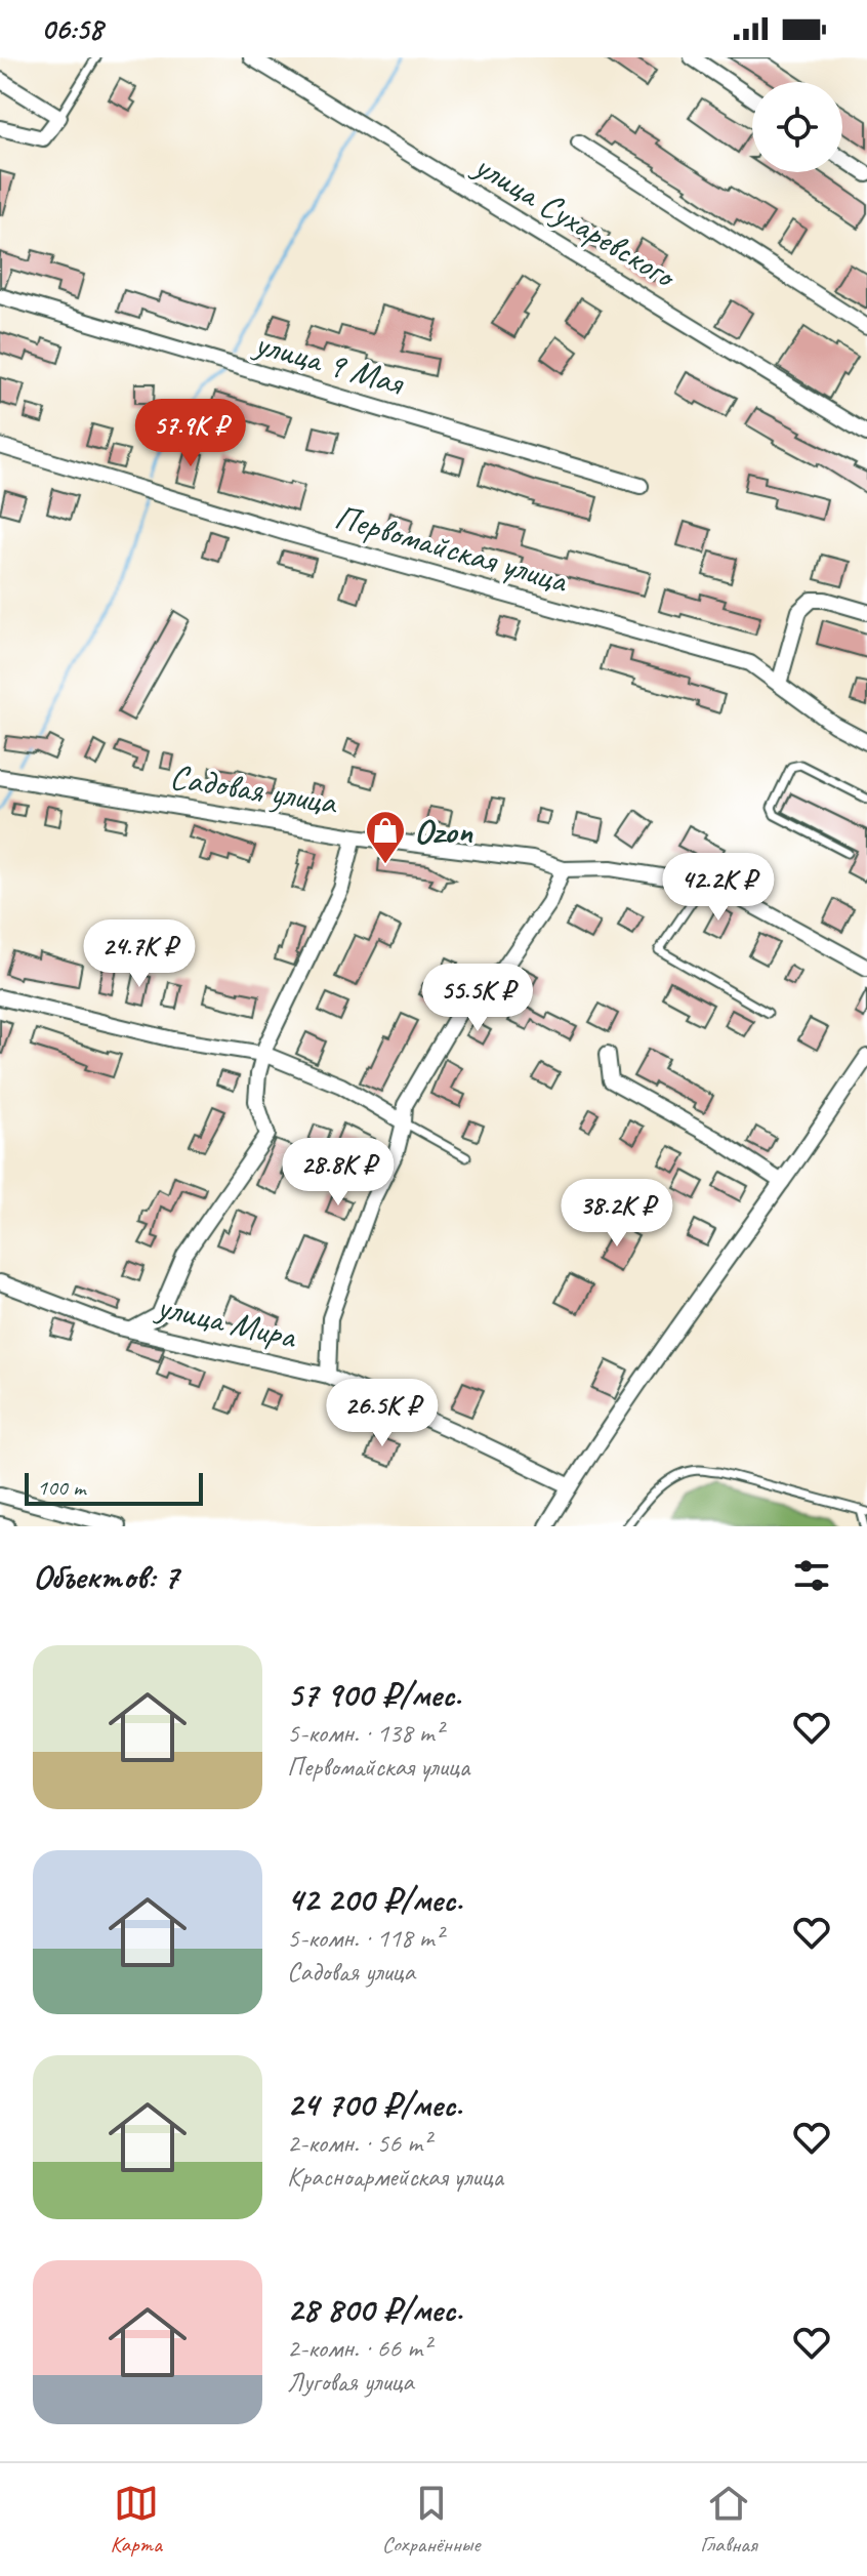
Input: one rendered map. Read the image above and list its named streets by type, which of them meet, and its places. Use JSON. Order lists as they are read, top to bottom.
{
  "streets": {
    "street": [
      "улица Сухаревского",
      "улица 9 Мая",
      "Первомайская улица",
      "Садовая улица",
      "улица Мира"
    ]
  },
  "places": {
    "shop": ["Ozon"]
  },
  "scale_bar": "100 m",
  "page": {
    "status": "06:58",
    "price": [
      "57.9K ₽",
      "42.2K ₽",
      "24.7K ₽",
      "55.5K ₽",
      "28.8K ₽",
      "38.2K ₽",
      "26.5K ₽"
    ],
    "scale": "100 m",
    "heading": "Объектов: 7",
    "list": [
      {
        "name": "57 900 ₽/мес.",
        "note": "5-комн. · 138 m² · Первомайская улица"
      },
      {
        "name": "42 200 ₽/мес.",
        "note": "5-комн. · 118 m² · Садовая улица"
      },
      {
        "name": "24 700 ₽/мес.",
        "note": "2-комн. · 56 m² · Красноармейская улица"
      },
      {
        "name": "28 800 ₽/мес.",
        "note": "2-комн. · 66 m² · Луговая улица"
      }
    ],
    "tabs": ["Карта", "Сохранённые", "Главная"]
  }
}
